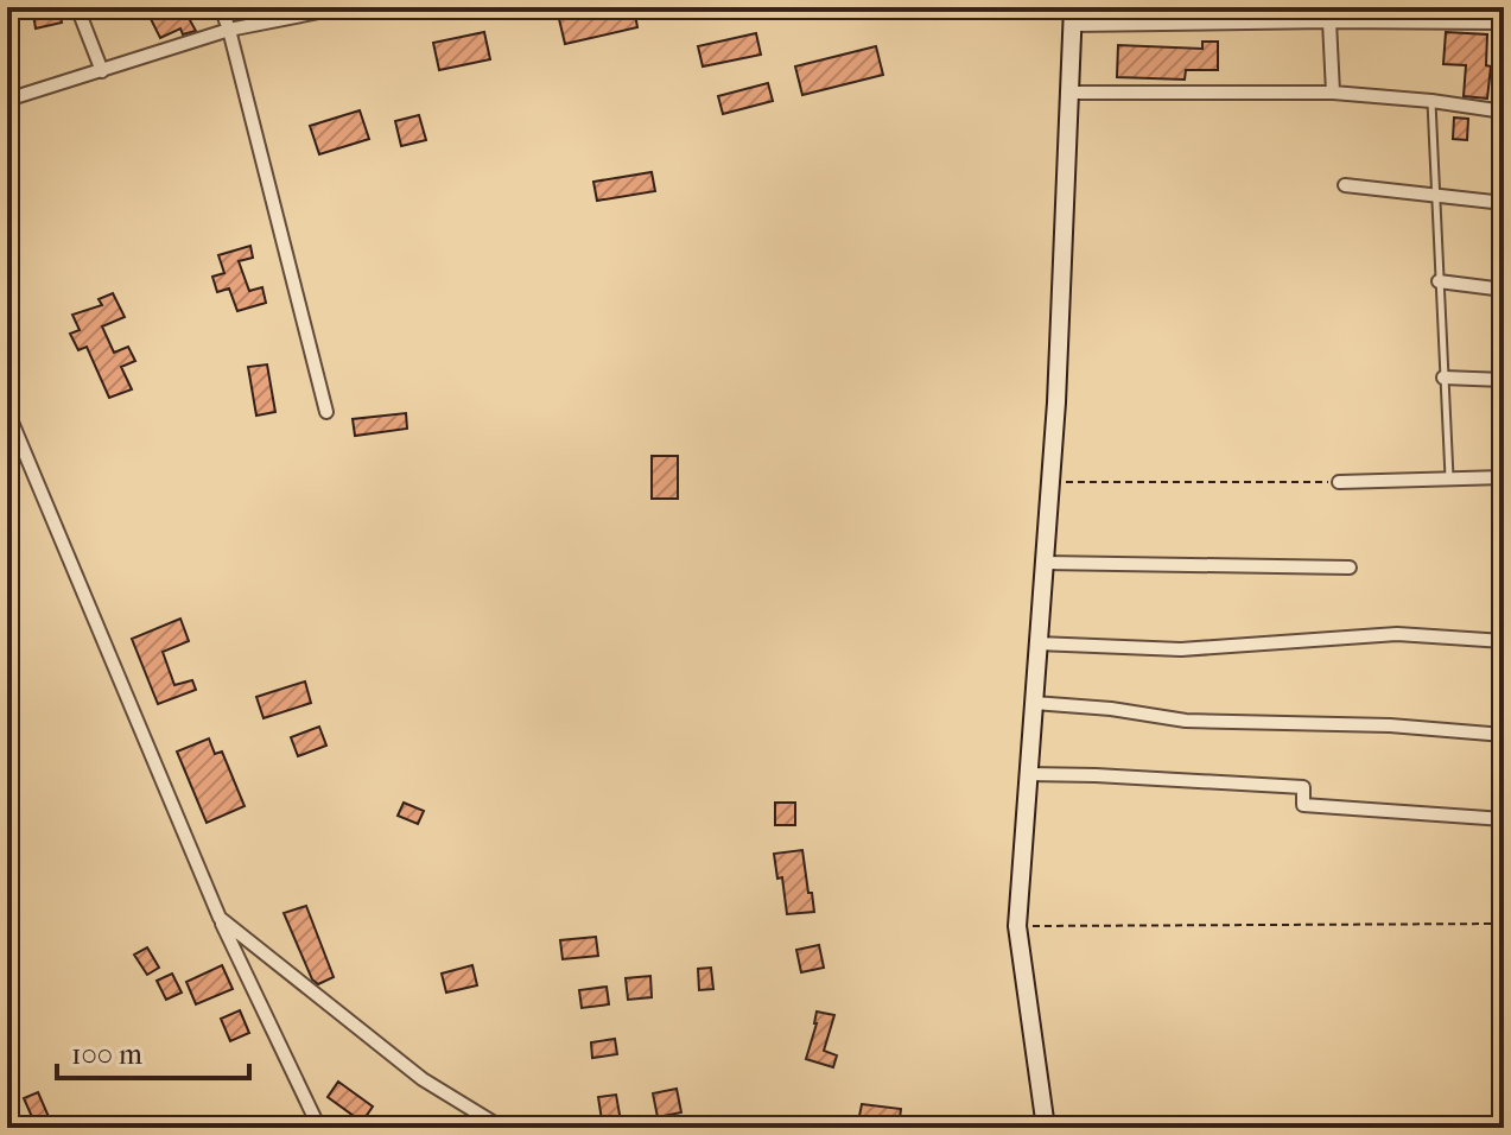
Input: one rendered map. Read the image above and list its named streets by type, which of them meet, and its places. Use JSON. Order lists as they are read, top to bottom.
{
  "scale_bar": "100 m"
}
